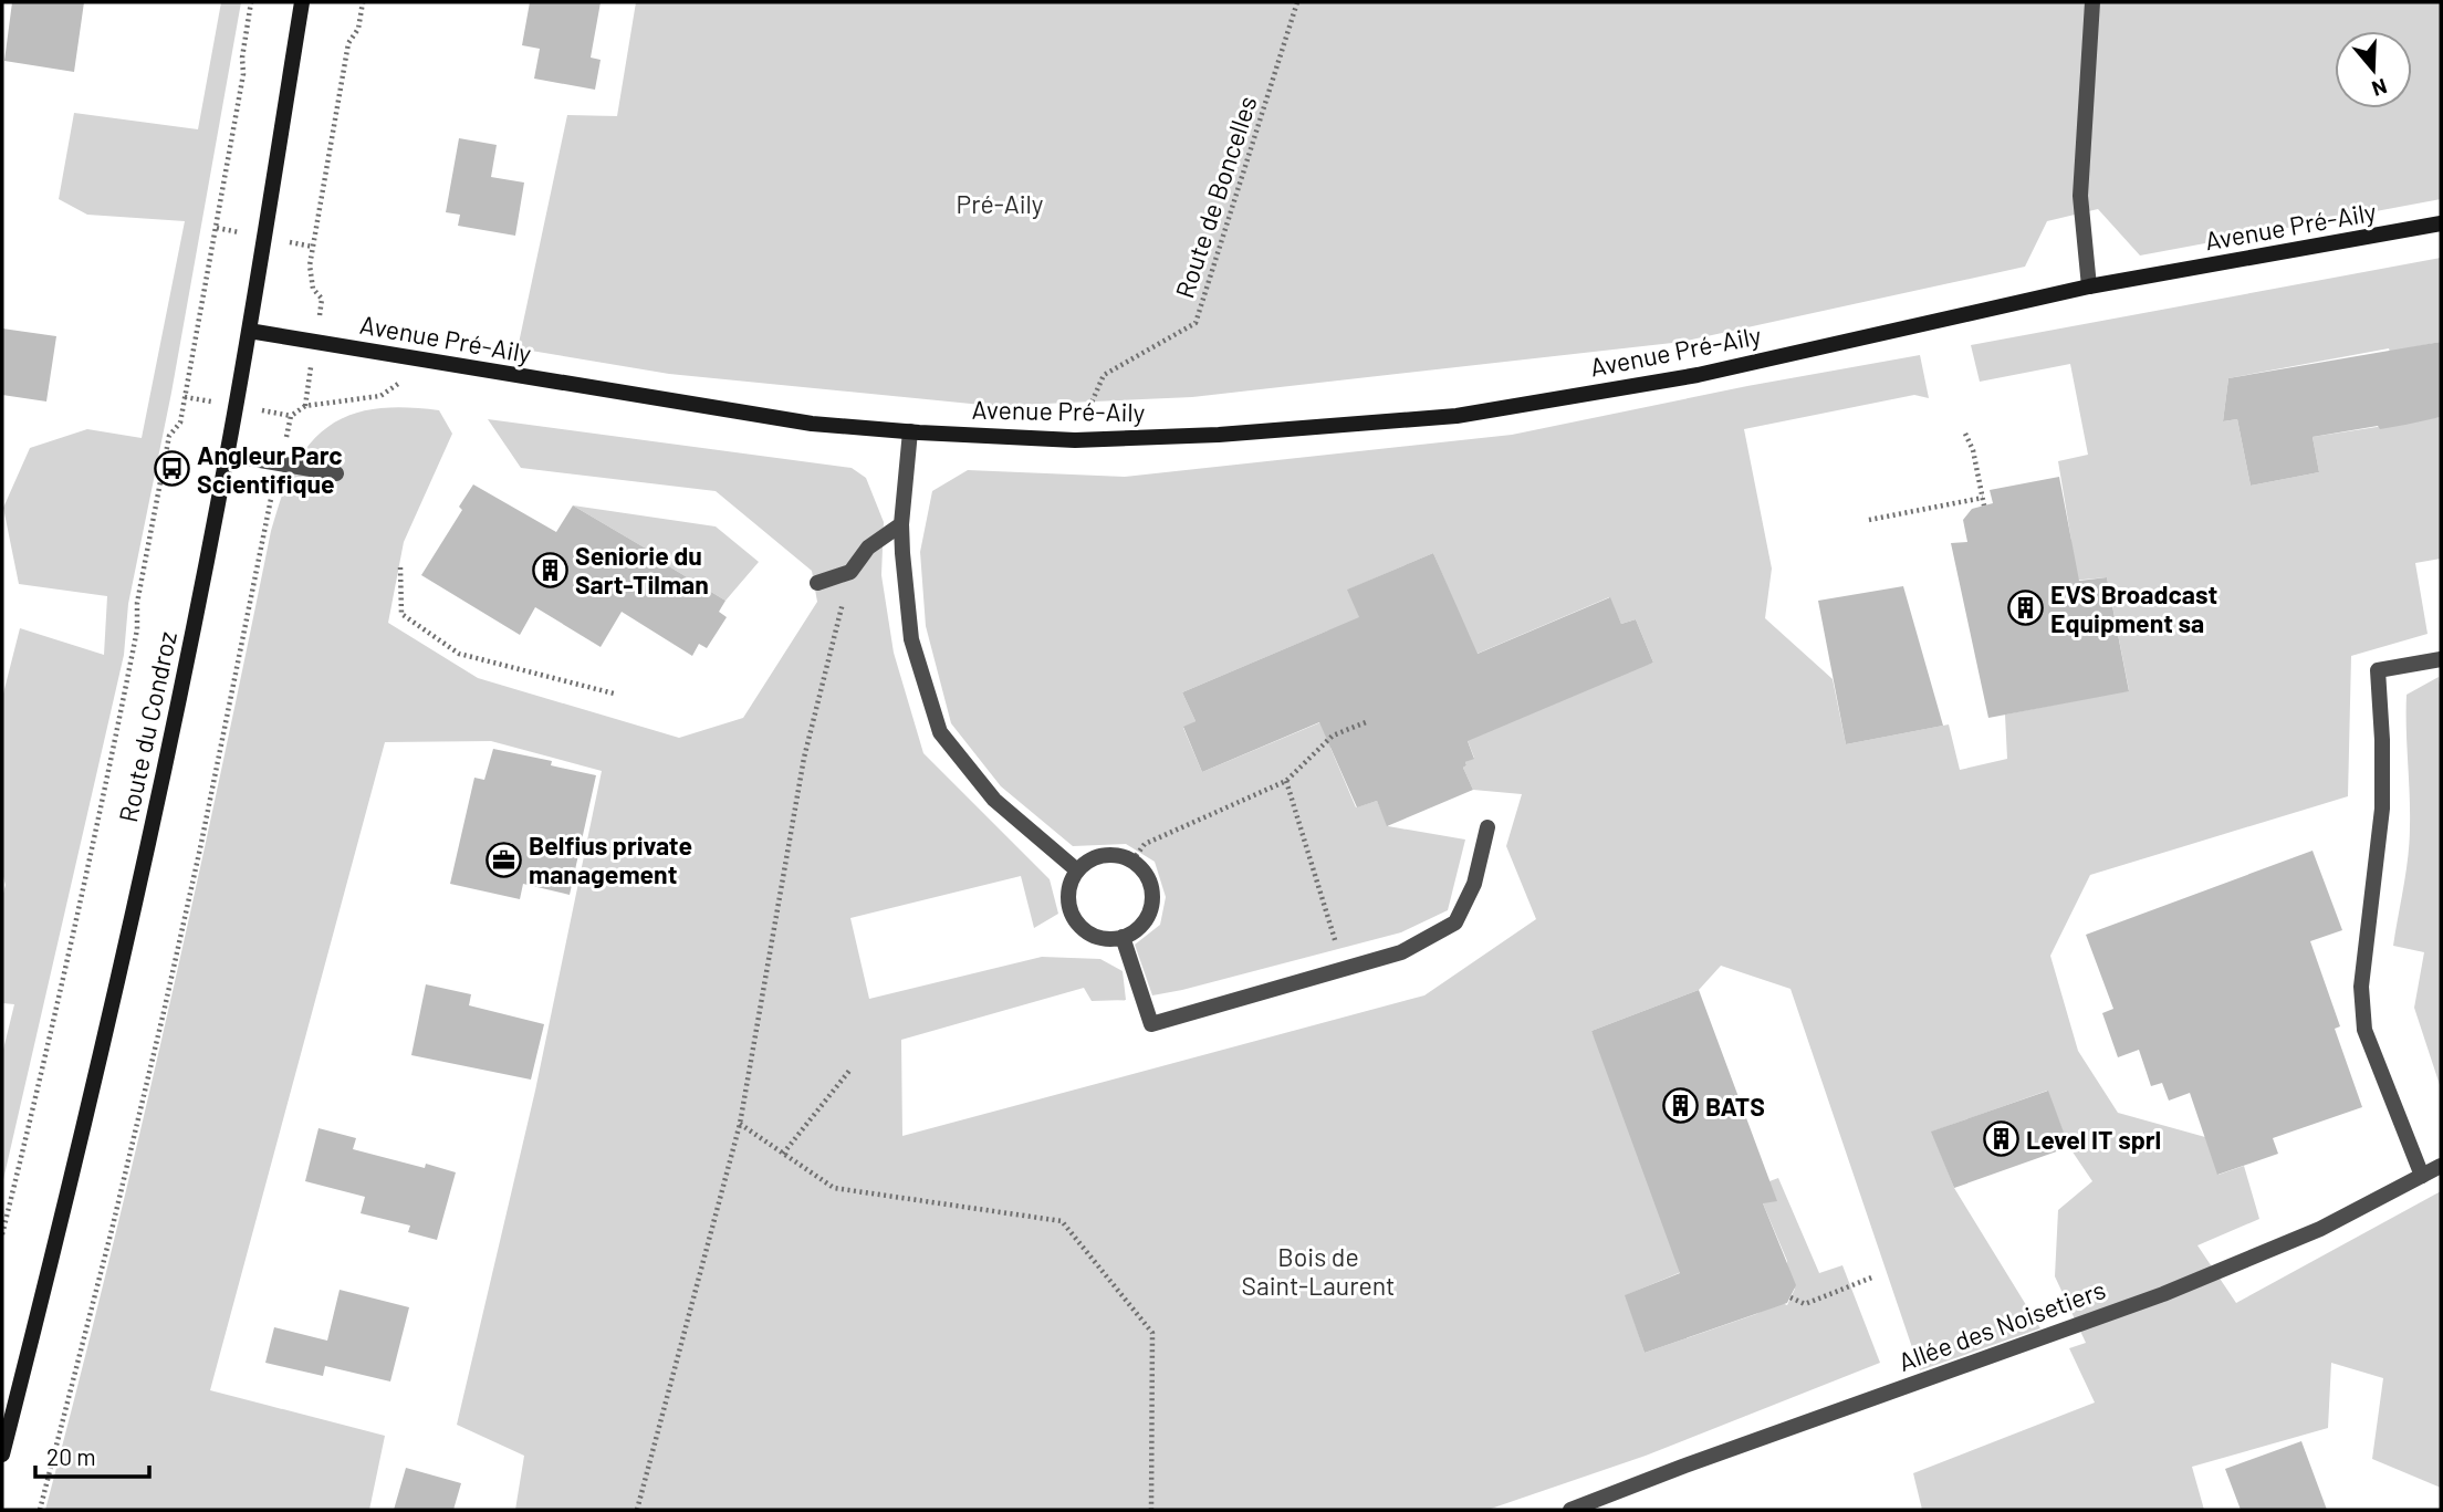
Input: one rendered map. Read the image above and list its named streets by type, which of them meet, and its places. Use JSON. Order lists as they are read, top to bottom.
{
  "streets": {
    "street": ["Avenue Pré-Aily", "Route du Condroz", "Allée des Noisetiers"],
    "path": ["Route de Boncelles"]
  },
  "crossings": [
    ["Route de Boncelles", "Avenue Pré-Aily"],
    ["Avenue Pré-Aily", "Route du Condroz"]
  ],
  "parks": ["Pré-Aily", "Bois de Saint-Laurent"],
  "places": {
    "bus stop": ["Angleur Parc Scientifique"],
    "building": [
      "Seniorie du Sart-Tilman",
      "EVS Broadcast Equipment sa",
      "BATS",
      "Level IT sprl"
    ],
    "office": ["Belfius private management"]
  },
  "scale_bar": "20 m",
  "north": "bottom"
}
